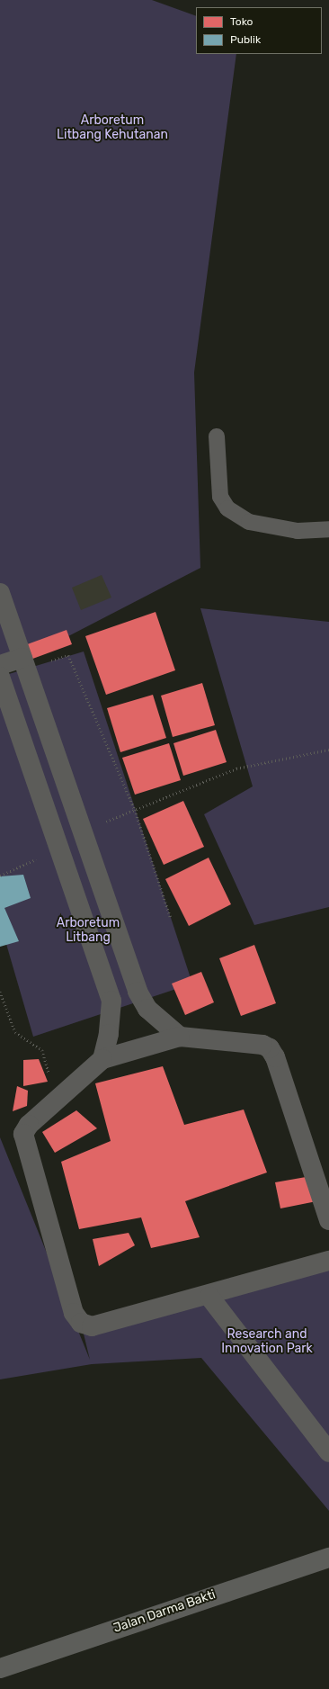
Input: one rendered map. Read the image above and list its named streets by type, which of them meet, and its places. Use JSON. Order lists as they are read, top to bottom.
{
  "streets": {
    "street": ["Jalan Darma Bakti"]
  },
  "parks": ["Arboretum Litbang Kehutanan", "Arboretum Litbang", "Research and Innovation Park"],
  "legend": ["Toko", "Publik"]
}
